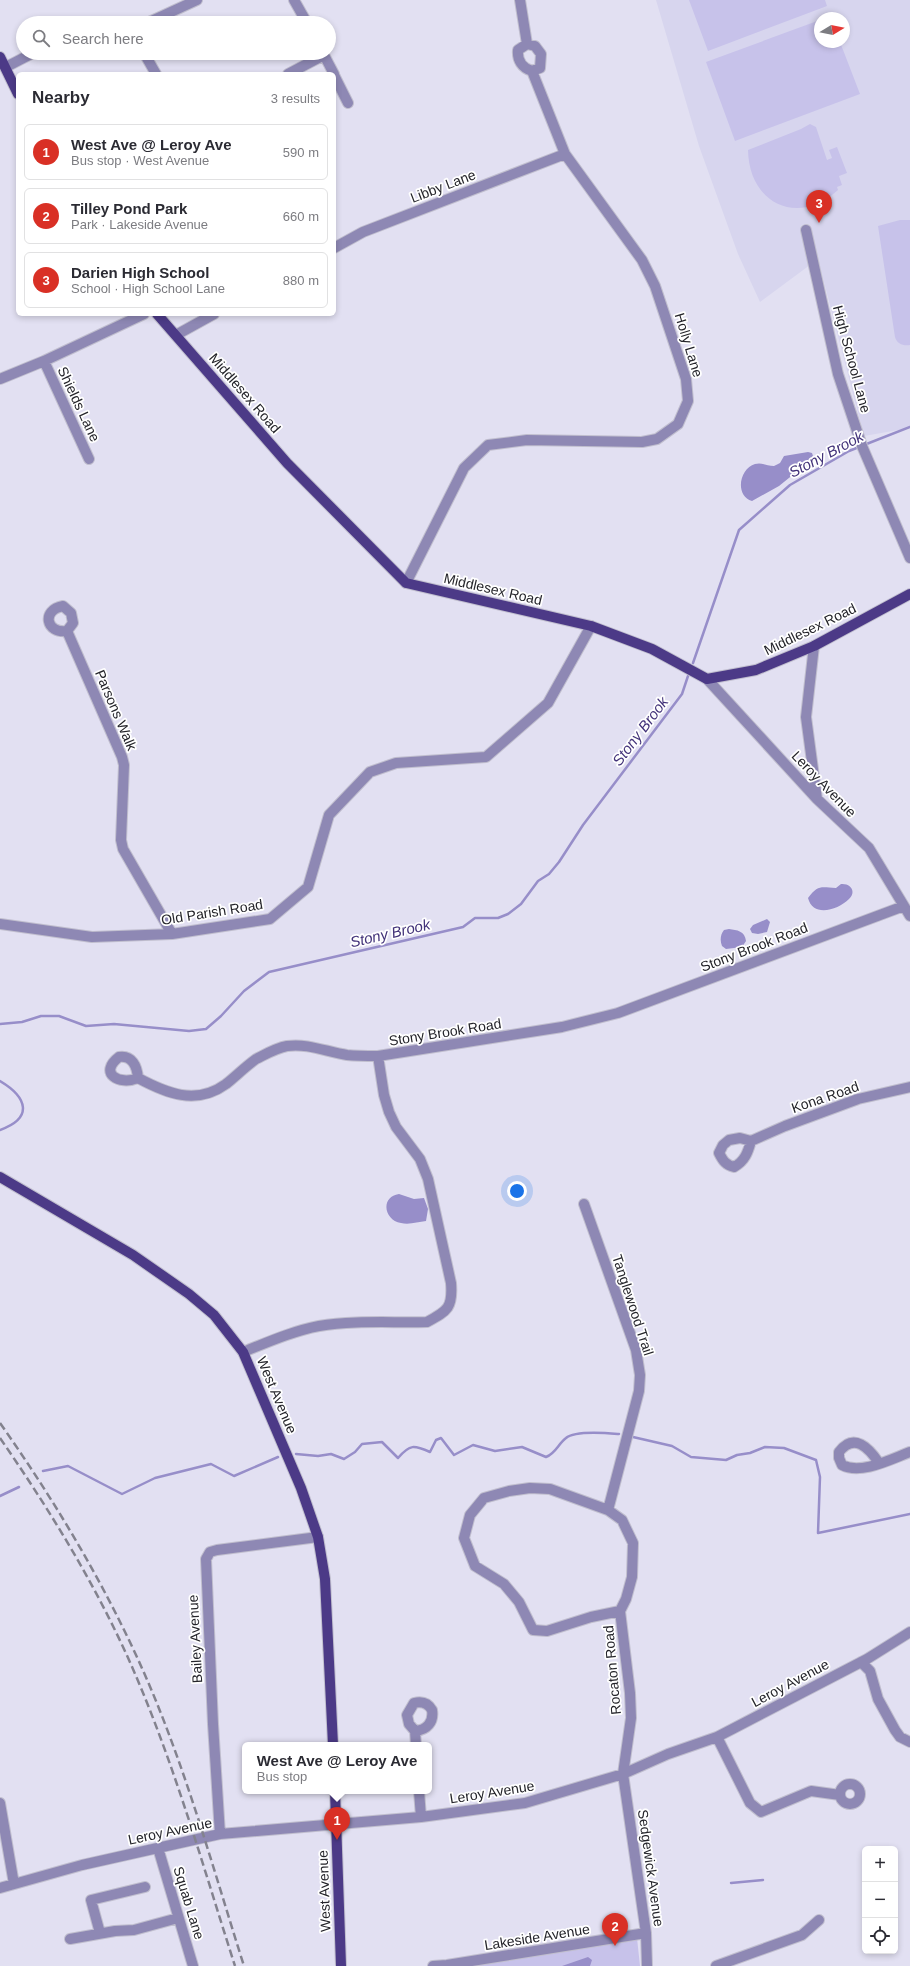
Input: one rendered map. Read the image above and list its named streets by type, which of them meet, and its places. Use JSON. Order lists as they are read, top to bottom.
{
  "streets": {
    "main road": ["Middlesex Road", "West Avenue"],
    "street": [
      "Libby Lane",
      "Holly Lane",
      "High School Lane",
      "Shields Lane",
      "Parsons Walk",
      "Leroy Avenue",
      "Old Parish Road",
      "Stony Brook Road",
      "Kona Road",
      "Tanglewood Trail",
      "Bailey Avenue",
      "Rocaton Road",
      "Sedgewick Avenue",
      "Squab Lane",
      "Lakeside Avenue"
    ]
  },
  "crossings": [
    ["Libby Lane", "Holly Lane"],
    ["Holly Lane", "Middlesex Road"],
    ["Middlesex Road", "Leroy Avenue"],
    ["Middlesex Road", "Old Parish Road"],
    ["Parsons Walk", "Old Parish Road"],
    ["Leroy Avenue", "Stony Brook Road"],
    ["Leroy Avenue", "West Avenue"],
    ["Leroy Avenue", "Bailey Avenue"],
    ["Leroy Avenue", "Rocaton Road"],
    ["Leroy Avenue", "Sedgewick Avenue"],
    ["Leroy Avenue", "Squab Lane"],
    ["Stony Brook Road", "West Avenue"],
    ["Tanglewood Trail", "Rocaton Road"],
    ["West Avenue", "Bailey Avenue"],
    ["Rocaton Road", "Sedgewick Avenue"],
    ["Sedgewick Avenue", "Lakeside Avenue"]
  ],
  "water": ["Stony Brook"],
  "north": "right",
  "page": {
    "search": "Search here",
    "heading": ["Nearby", "3 results"],
    "list": [
      {
        "mark": "1",
        "name": "West Ave @ Leroy Ave",
        "note": "Bus stop · West Avenue",
        "value": "590 m"
      },
      {
        "mark": "2",
        "name": "Tilley Pond Park",
        "note": "Park · Lakeside Avenue",
        "value": "660 m"
      },
      {
        "mark": "3",
        "name": "Darien High School",
        "note": "School · High School Lane",
        "value": "880 m"
      }
    ],
    "pins": ["3", "1", "2"],
    "popup": ["West Ave @ Leroy Ave", "Bus stop"],
    "map_buttons": ["+", "−"]
  }
}
